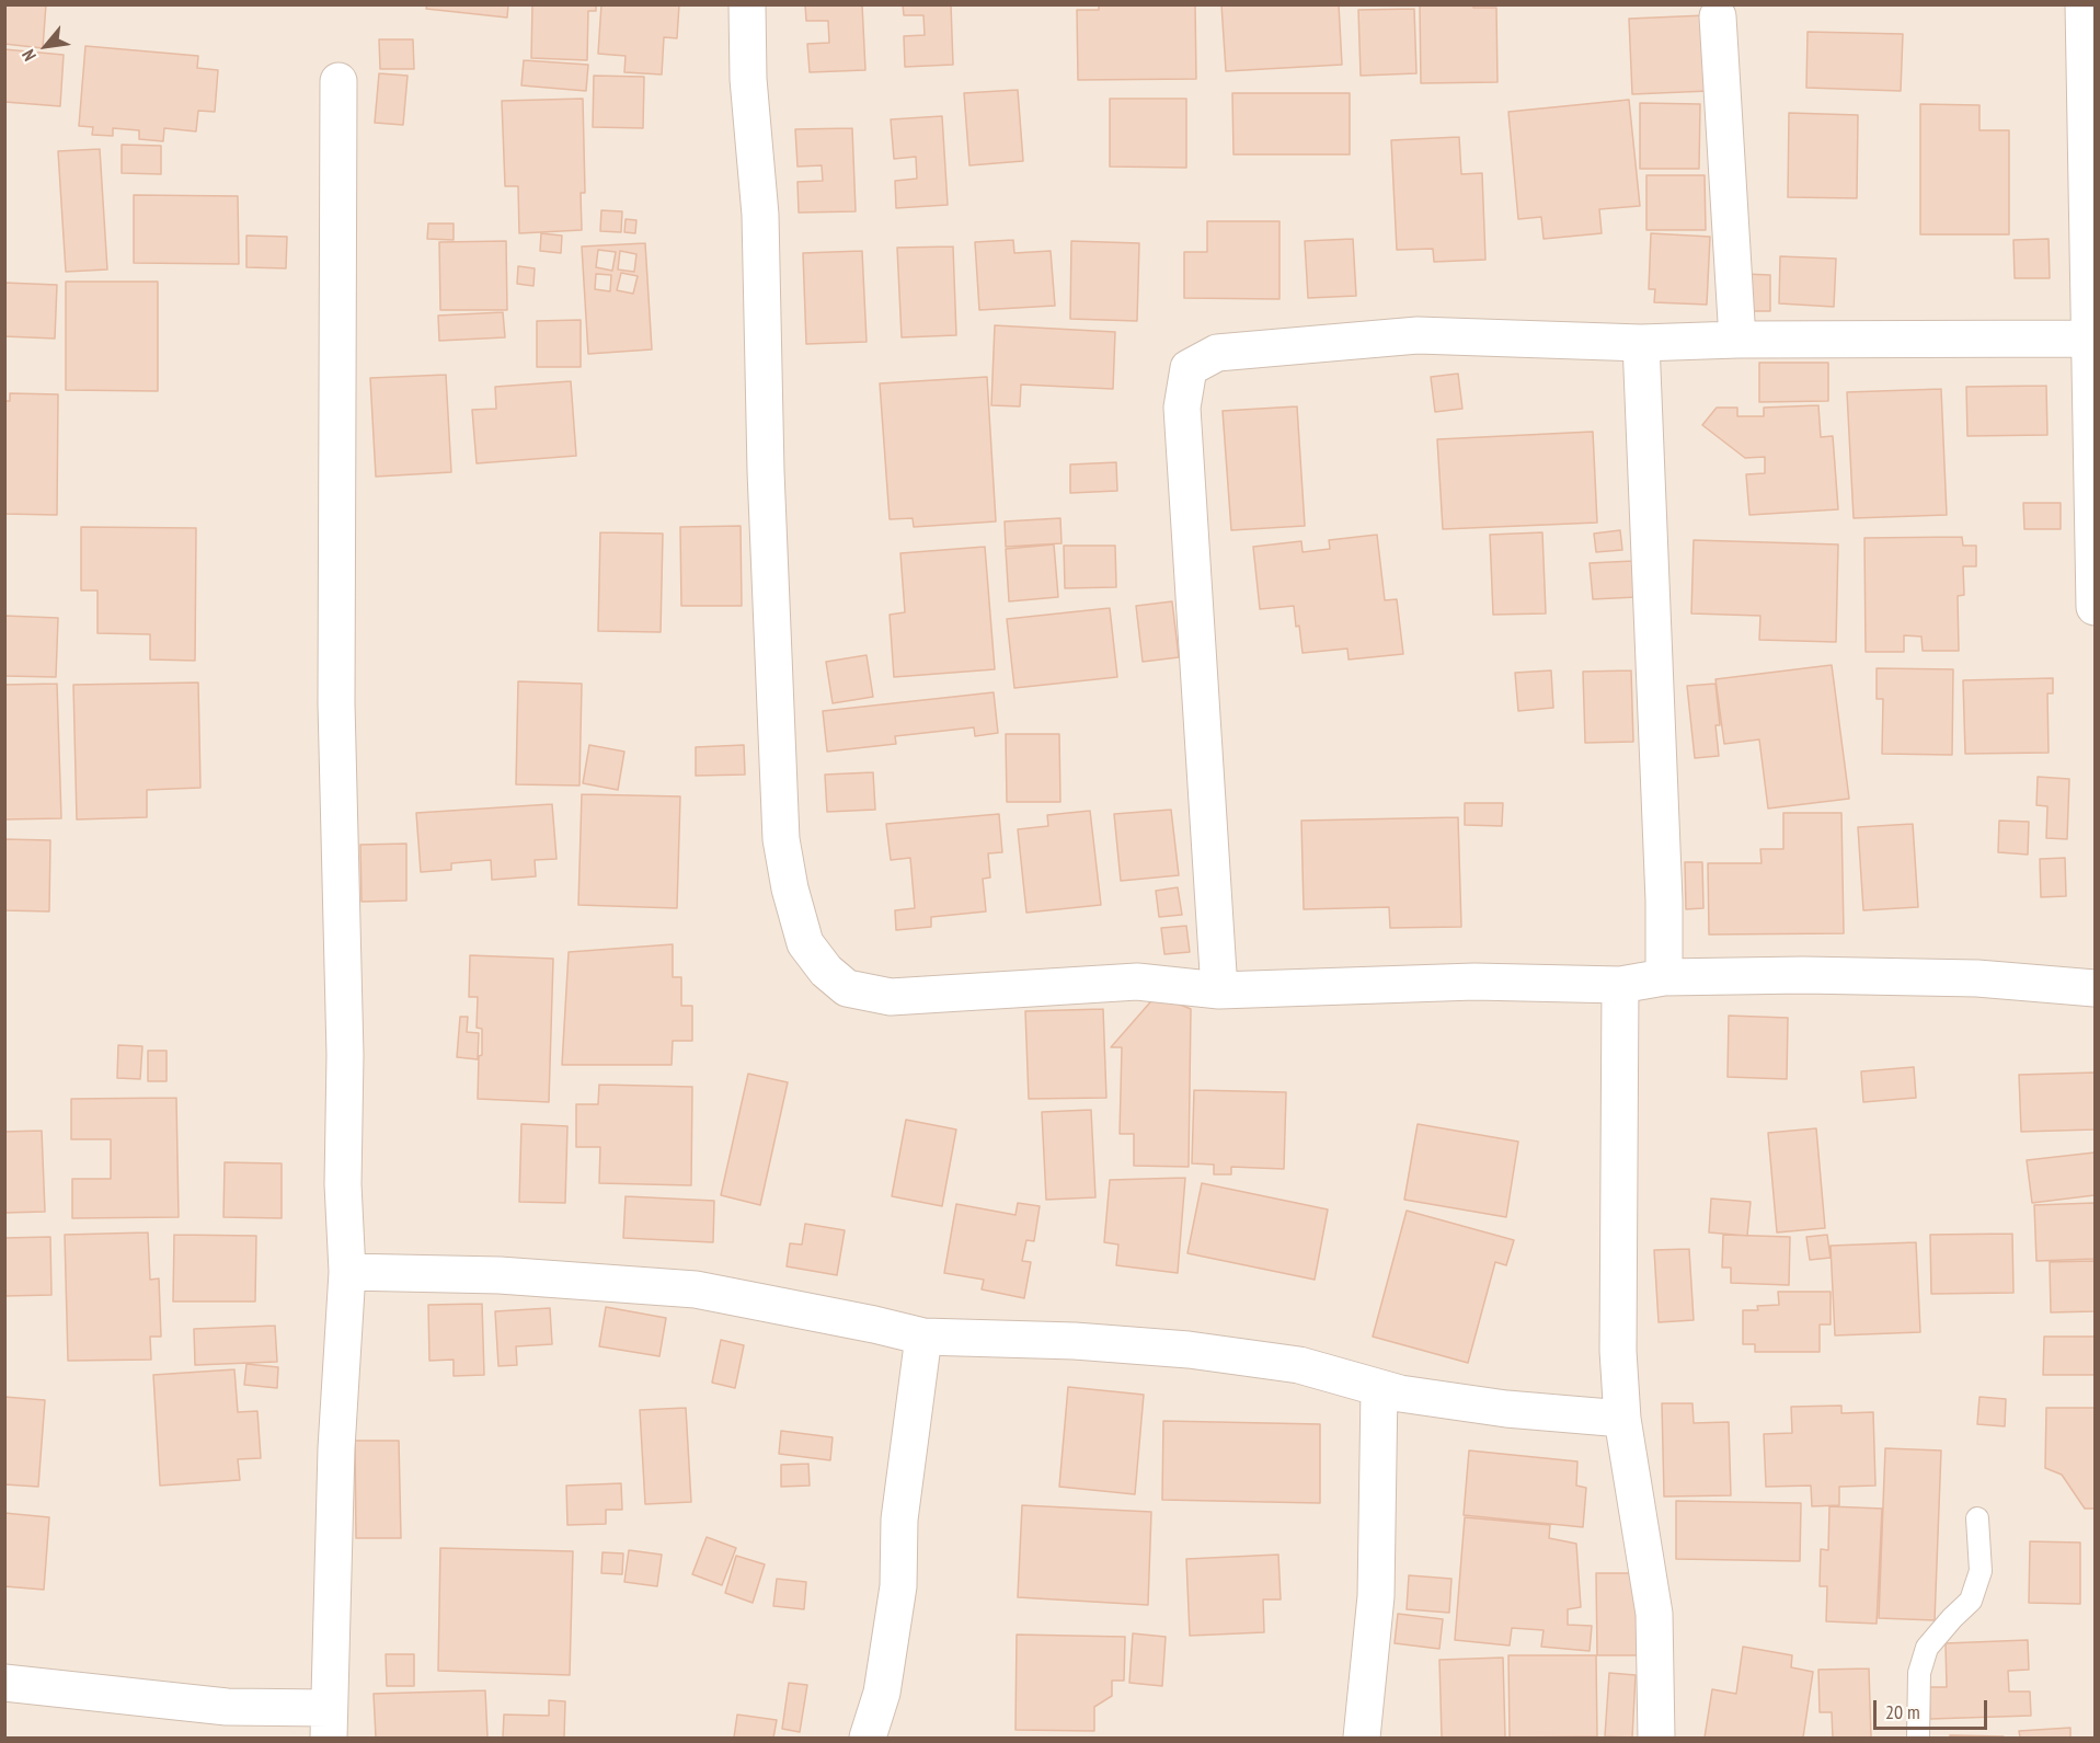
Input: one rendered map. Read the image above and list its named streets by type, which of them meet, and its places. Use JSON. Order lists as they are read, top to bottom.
{
  "scale_bar": "20 m",
  "north": "bottom left"
}
